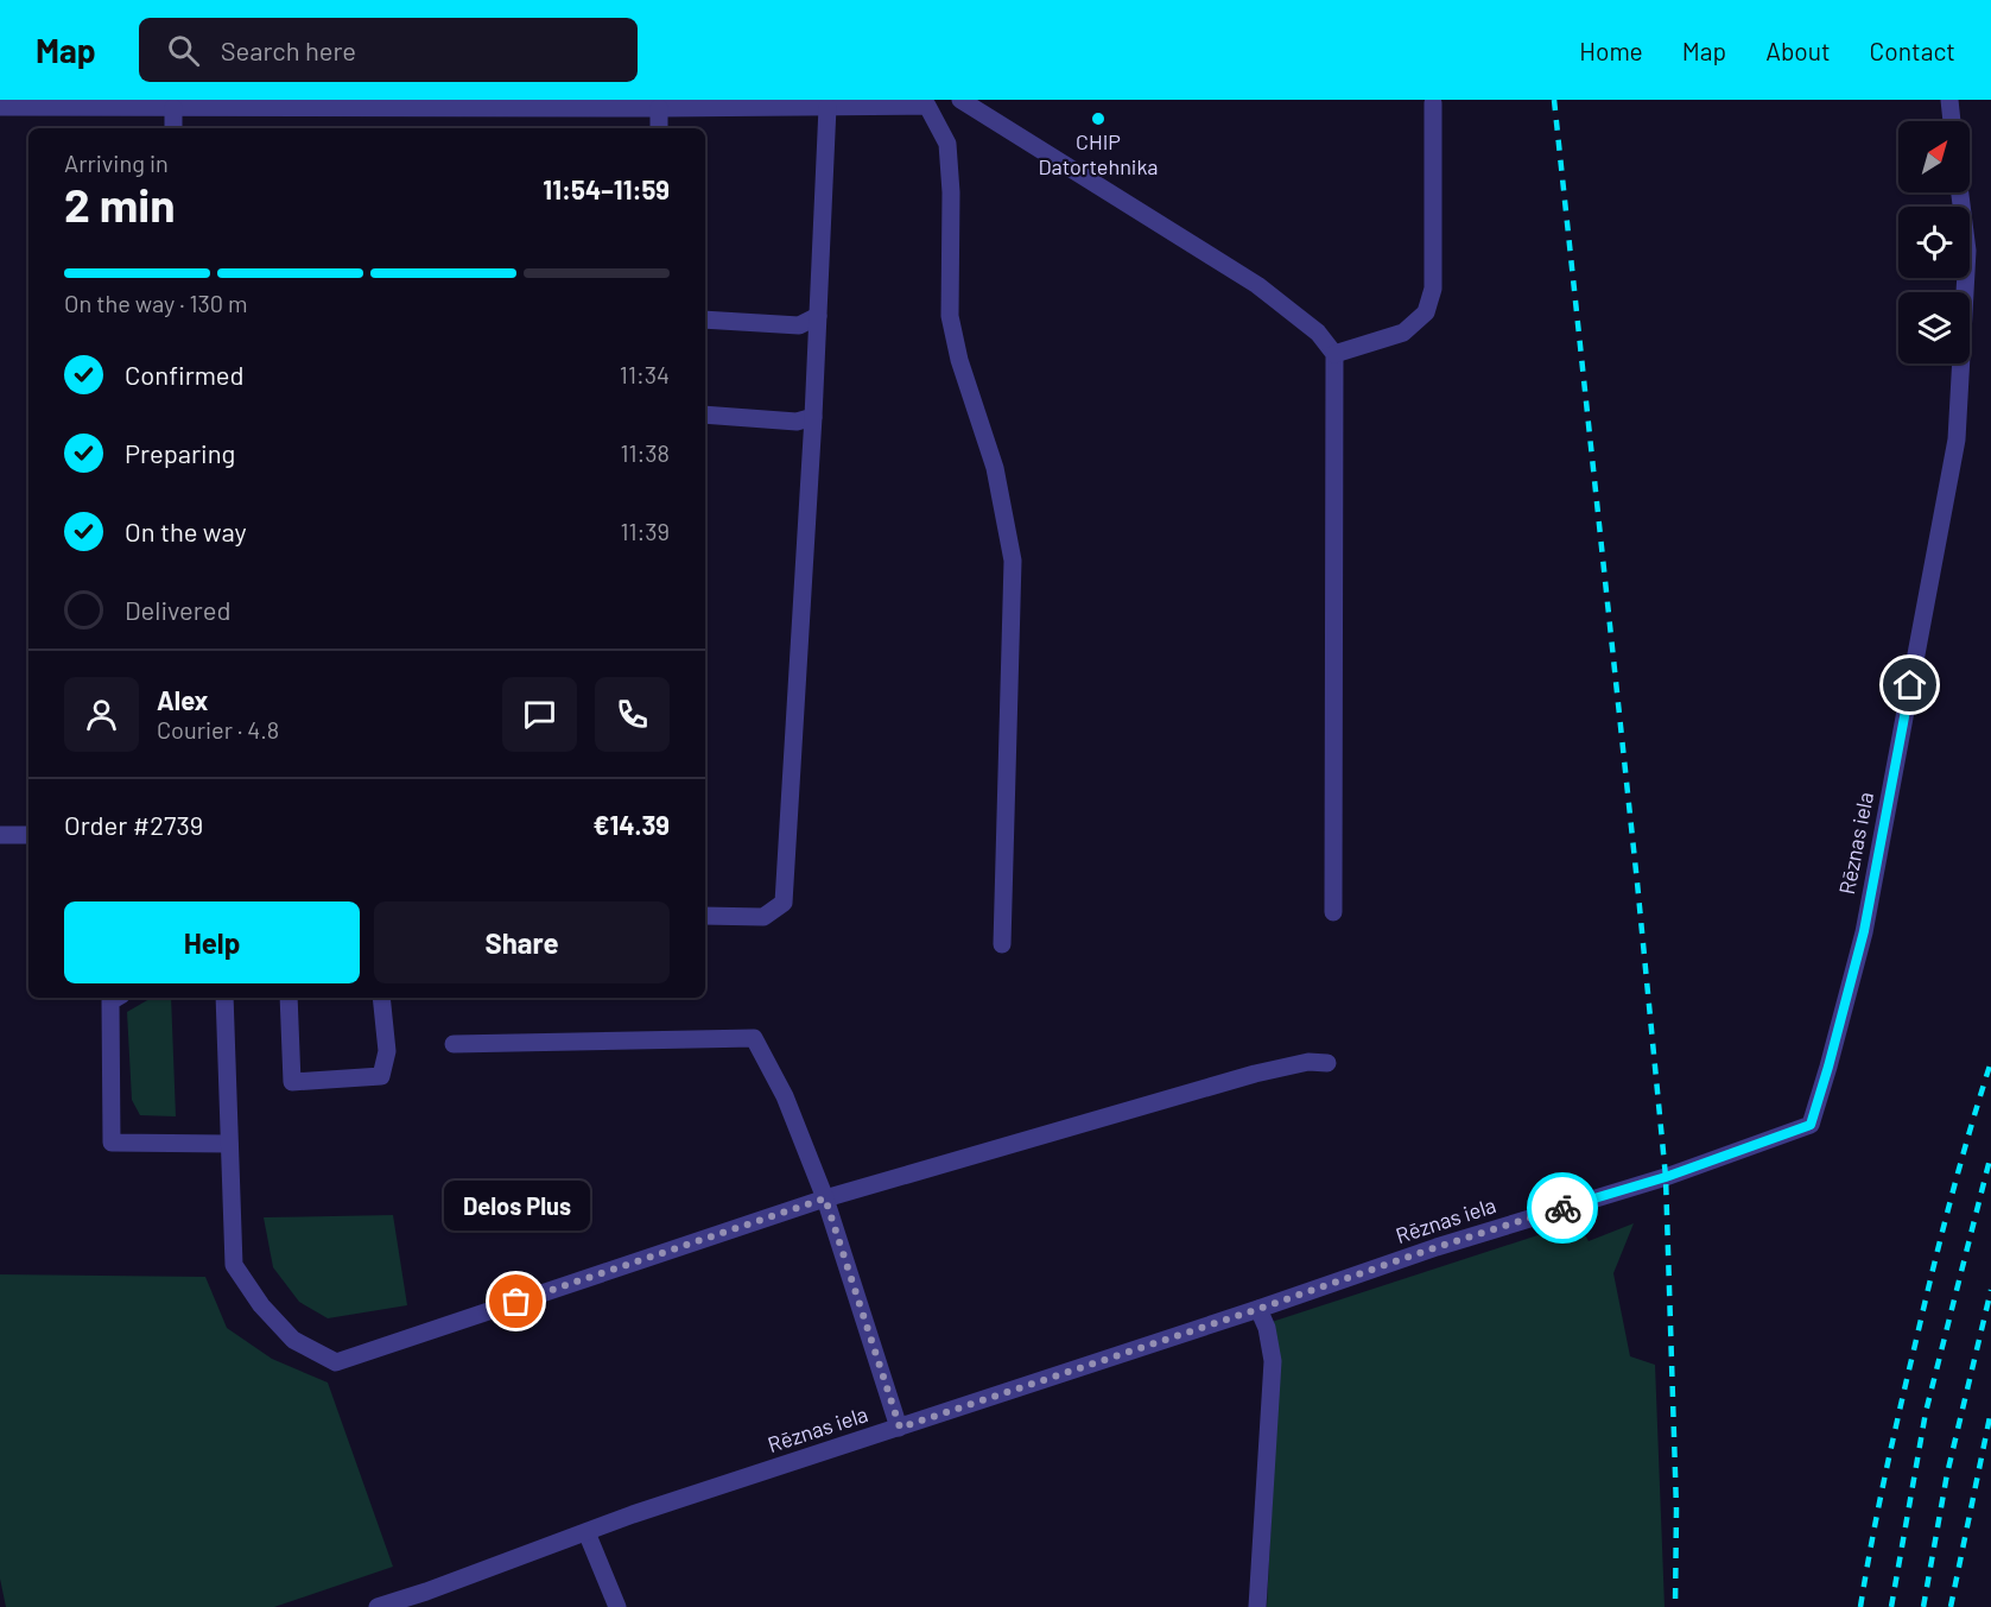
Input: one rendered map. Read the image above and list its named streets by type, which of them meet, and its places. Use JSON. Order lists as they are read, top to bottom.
{
  "streets": {
    "street": ["Rēznas iela"]
  },
  "places": ["CHIP Datortehnika", "Delos Plus"],
  "north": "top right",
  "page": {
    "header": "Map",
    "search": "Search here",
    "nav": [
      "Home",
      "Map",
      "About",
      "Contact"
    ],
    "heading": ["2 min", "Arriving in", "11:54–11:59"],
    "panel": [
      "Alex",
      "Courier · 4.8",
      "Order #2739",
      "€14.39"
    ],
    "bar": "On the way · 130 m",
    "list": [
      ["Confirmed", "11:34"],
      ["Preparing", "11:38"],
      ["On the way", "11:39"],
      "Delivered"
    ],
    "buttons": ["Help", "Share"],
    "bubble": "Delos Plus"
  }
}
